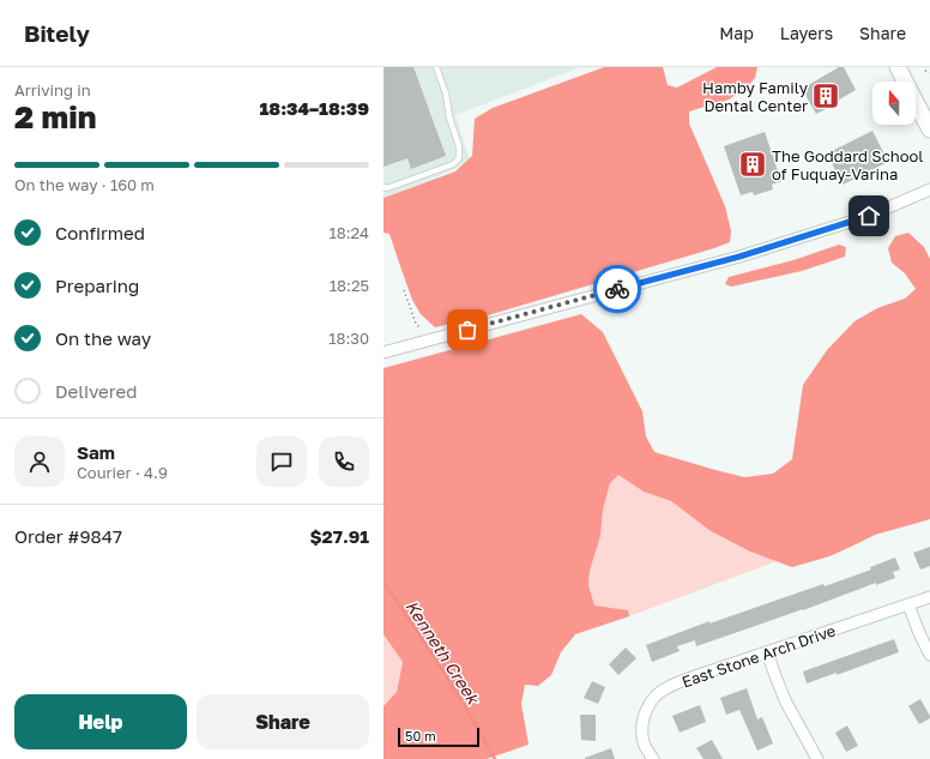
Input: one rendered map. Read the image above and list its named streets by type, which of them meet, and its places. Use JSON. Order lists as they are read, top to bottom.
{
  "streets": {
    "street": ["East Stone Arch Drive"]
  },
  "water": ["Kenneth Creek"],
  "places": {
    "building": ["Hamby Family Dental Center", "The Goddard School of Fuquay-Varina"]
  },
  "scale_bar": "50 m",
  "north": "top",
  "page": {
    "header": "Bitely",
    "nav": ["Map", "Layers", "Share"],
    "heading": ["2 min", "Arriving in", "18:34–18:39"],
    "panel": [
      "Sam",
      "Courier · 4.9",
      "Order #9847",
      "$27.91"
    ],
    "bar": "On the way · 160 m",
    "list": [
      ["Confirmed", "18:24"],
      ["Preparing", "18:25"],
      ["On the way", "18:30"],
      "Delivered"
    ],
    "buttons": ["Help", "Share"],
    "scale": "50 m"
  }
}
